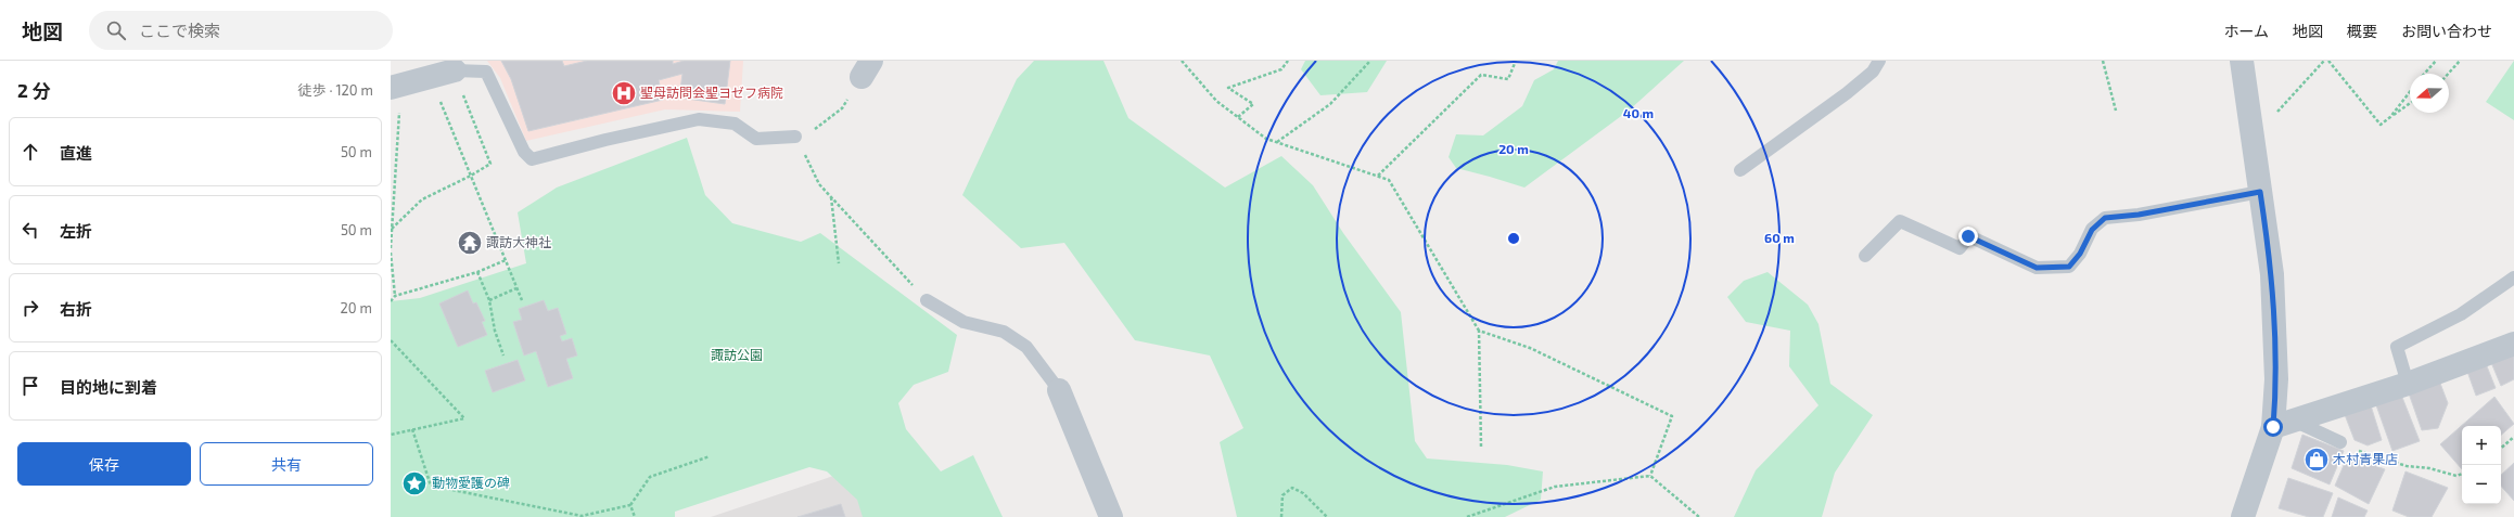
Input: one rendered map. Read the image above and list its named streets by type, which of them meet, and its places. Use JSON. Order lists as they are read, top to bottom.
{
  "parks": ["諏訪公園"],
  "places": {
    "hospital": ["聖母訪問会聖ヨゼフ病院"],
    "temple": ["諏訪大神社"],
    "shop": ["木村青果店"],
    "place": ["動物愛護の碑"]
  },
  "north": "left",
  "page": {
    "header": "地図",
    "search": "ここで検索",
    "nav": [
      "ホーム",
      "地図",
      "概要",
      "お問い合わせ"
    ],
    "heading": ["2 分", "徒歩 · 120 m"],
    "list": [
      ["直進", "50 m"],
      ["左折", "50 m"],
      ["右折", "20 m"],
      "目的地に到着"
    ],
    "map_buttons": ["+", "−"],
    "buttons": ["保存", "共有"]
  },
  "rings": ["40 m", "20 m", "60 m"]
}
